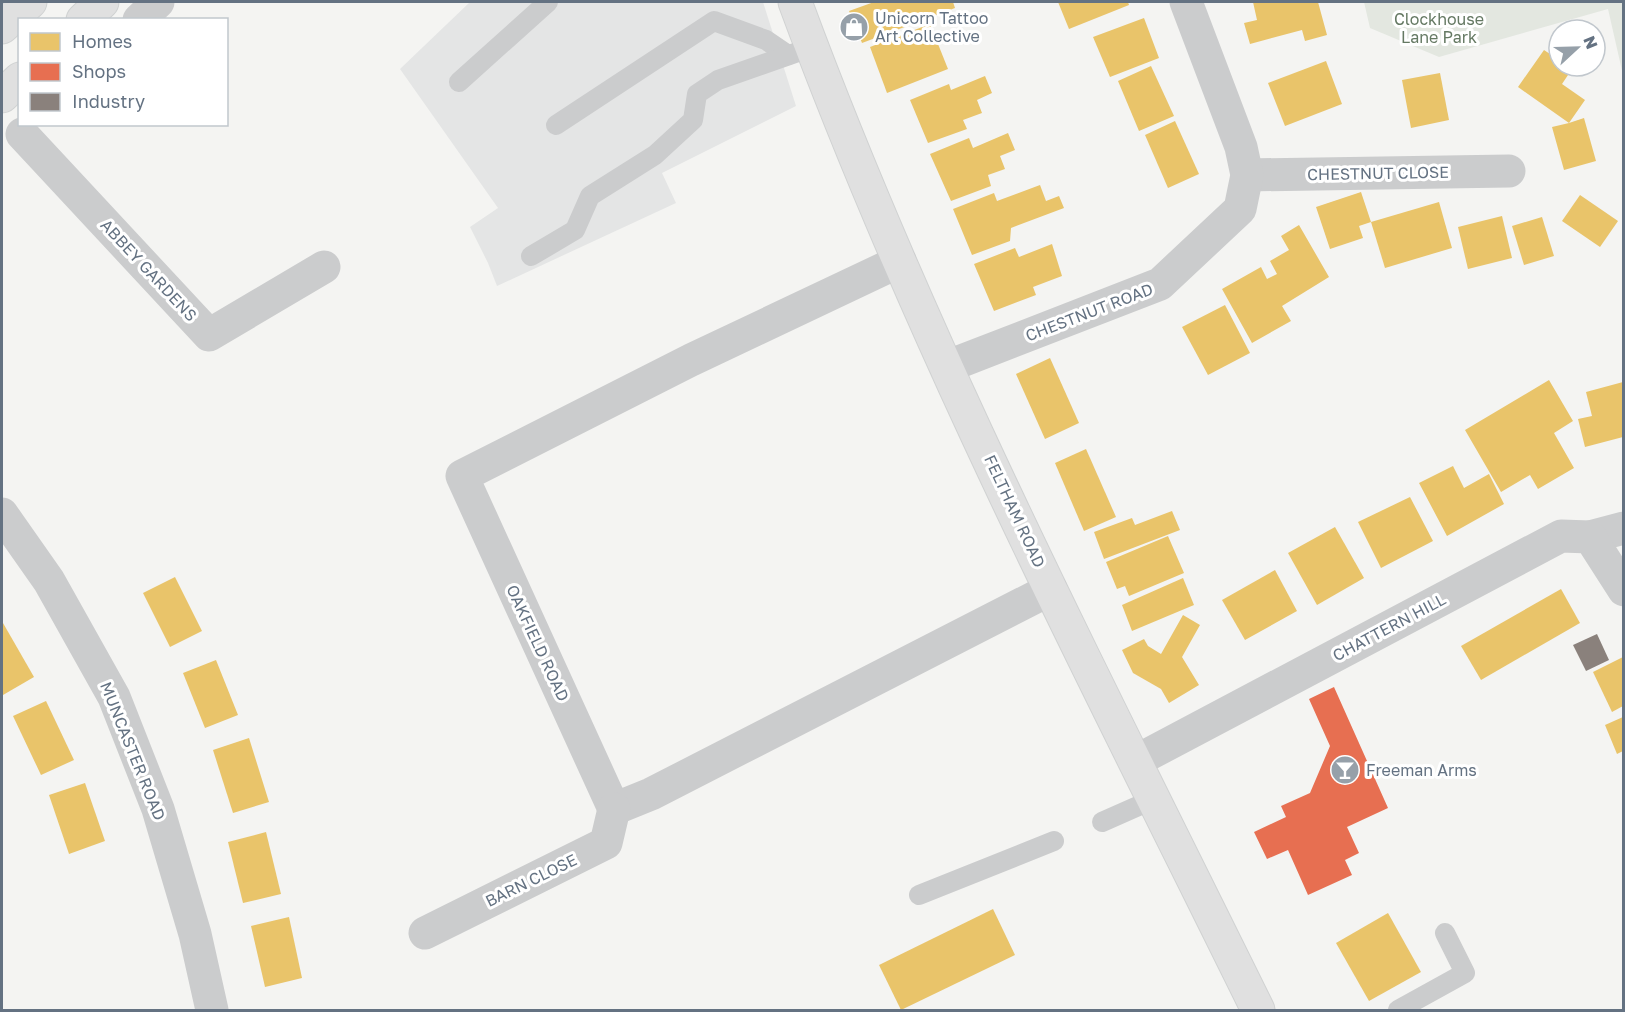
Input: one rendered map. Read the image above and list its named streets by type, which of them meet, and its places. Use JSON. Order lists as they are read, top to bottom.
{
  "streets": {
    "main road": ["FELTHAM ROAD"],
    "street": [
      "CHESTNUT CLOSE",
      "ABBEY GARDENS",
      "CHESTNUT ROAD",
      "CHATTERN HILL",
      "OAKFIELD ROAD",
      "MUNCASTER ROAD",
      "BARN CLOSE"
    ]
  },
  "crossings": [
    ["CHESTNUT CLOSE", "CHESTNUT ROAD"],
    ["CHESTNUT ROAD", "FELTHAM ROAD"],
    ["FELTHAM ROAD", "CHATTERN HILL"],
    ["FELTHAM ROAD", "OAKFIELD ROAD"],
    ["OAKFIELD ROAD", "BARN CLOSE"]
  ],
  "parks": ["Clockhouse Lane Park"],
  "places": {
    "shop": ["Unicorn Tattoo Art Collective"],
    "bar": ["Freeman Arms"]
  },
  "legend": ["Homes", "Shops", "Industry"],
  "north": "right"
}
